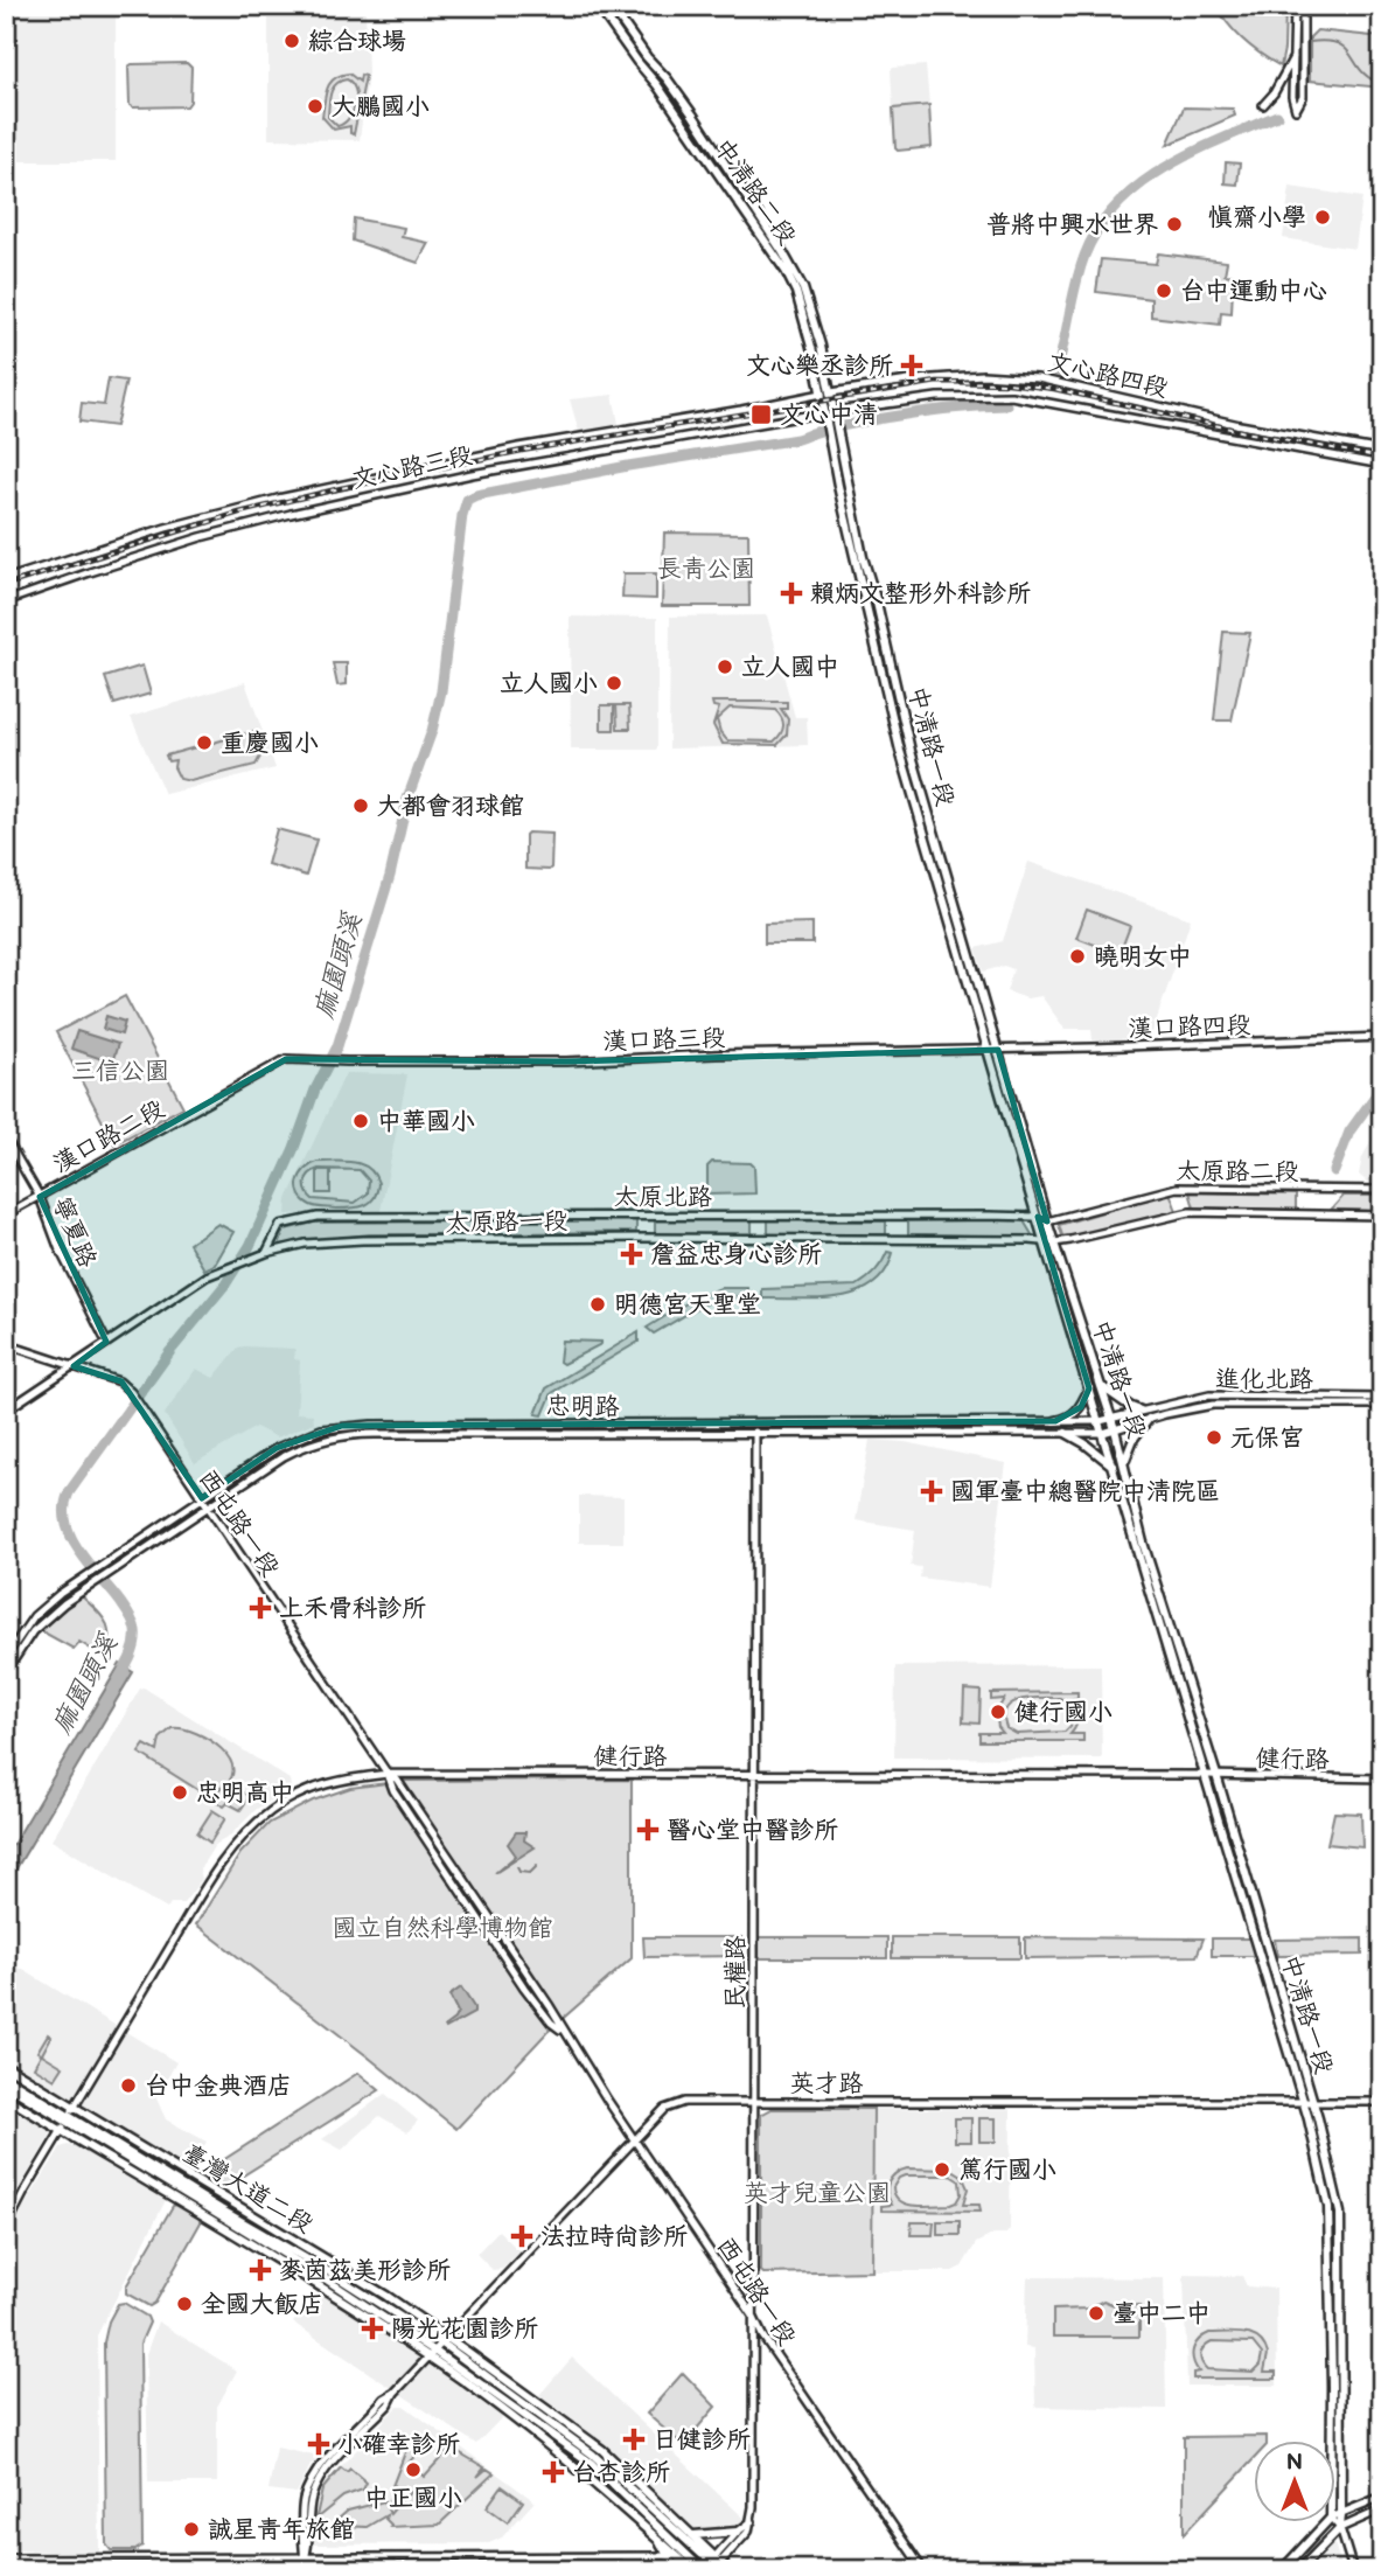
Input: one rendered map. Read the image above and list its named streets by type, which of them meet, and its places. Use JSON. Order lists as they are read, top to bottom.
{
  "streets": {
    "main road": [
      "中清路二段",
      "文心路四段",
      "文心路三段",
      "中清路一段",
      "臺灣大道二段"
    ],
    "street": [
      "漢口路四段",
      "漢口路三段",
      "漢口路二段",
      "太原路二段",
      "太原北路",
      "太原路一段",
      "寧夏路",
      "進化北路",
      "忠明路",
      "西屯路一段",
      "健行路",
      "民權路",
      "英才路"
    ]
  },
  "crossings": [
    ["中清路二段", "文心路四段"],
    ["中清路二段", "文心路三段"],
    ["中清路二段", "中清路一段"],
    ["文心路四段", "文心路三段"],
    ["中清路一段", "漢口路四段"],
    ["中清路一段", "漢口路三段"],
    ["中清路一段", "太原路二段"],
    ["中清路一段", "太原北路"],
    ["中清路一段", "太原路一段"],
    ["中清路一段", "進化北路"],
    ["中清路一段", "忠明路"],
    ["中清路一段", "健行路"],
    ["中清路一段", "英才路"],
    ["漢口路四段", "漢口路三段"],
    ["漢口路三段", "漢口路二段"],
    ["漢口路二段", "寧夏路"],
    ["太原路二段", "太原北路"],
    ["太原路二段", "太原路一段"],
    ["太原北路", "太原路一段"],
    ["太原路一段", "寧夏路"],
    ["太原路一段", "西屯路一段"],
    ["進化北路", "忠明路"],
    ["忠明路", "西屯路一段"],
    ["忠明路", "民權路"],
    ["西屯路一段", "健行路"],
    ["西屯路一段", "民權路"],
    ["西屯路一段", "英才路"],
    ["健行路", "民權路"],
    ["健行路", "臺灣大道二段"],
    ["民權路", "英才路"],
    ["英才路", "臺灣大道二段"]
  ],
  "water": ["麻園頭溪"],
  "parks": [
    "長青公園",
    "三信公園",
    "國立自然科學博物館",
    "英才兒童公園"
  ],
  "places": {
    "other": [
      "綜合球場",
      "大鵬國小",
      "慎齋小學",
      "普將中興水世界",
      "台中運動中心",
      "立人國中",
      "立人國小",
      "重慶國小",
      "大都會羽球館",
      "曉明女中",
      "中華國小",
      "明德宮天聖堂",
      "元保宮",
      "健行國小",
      "忠明高中",
      "台中金典酒店",
      "篤行國小",
      "全國大飯店",
      "臺中二中",
      "中正國小",
      "誠星青年旅館"
    ],
    "health": [
      "文心樂丞診所",
      "賴炳文整形外科診所",
      "詹益忠身心診所",
      "國軍臺中總醫院中清院區",
      "上禾骨科診所",
      "醫心堂中醫診所",
      "法拉時尚診所",
      "麥茵茲美形診所",
      "陽光花園診所",
      "日健診所",
      "小確幸診所",
      "台杏診所"
    ],
    "transit": ["文心中清"]
  },
  "north": "top"
}
